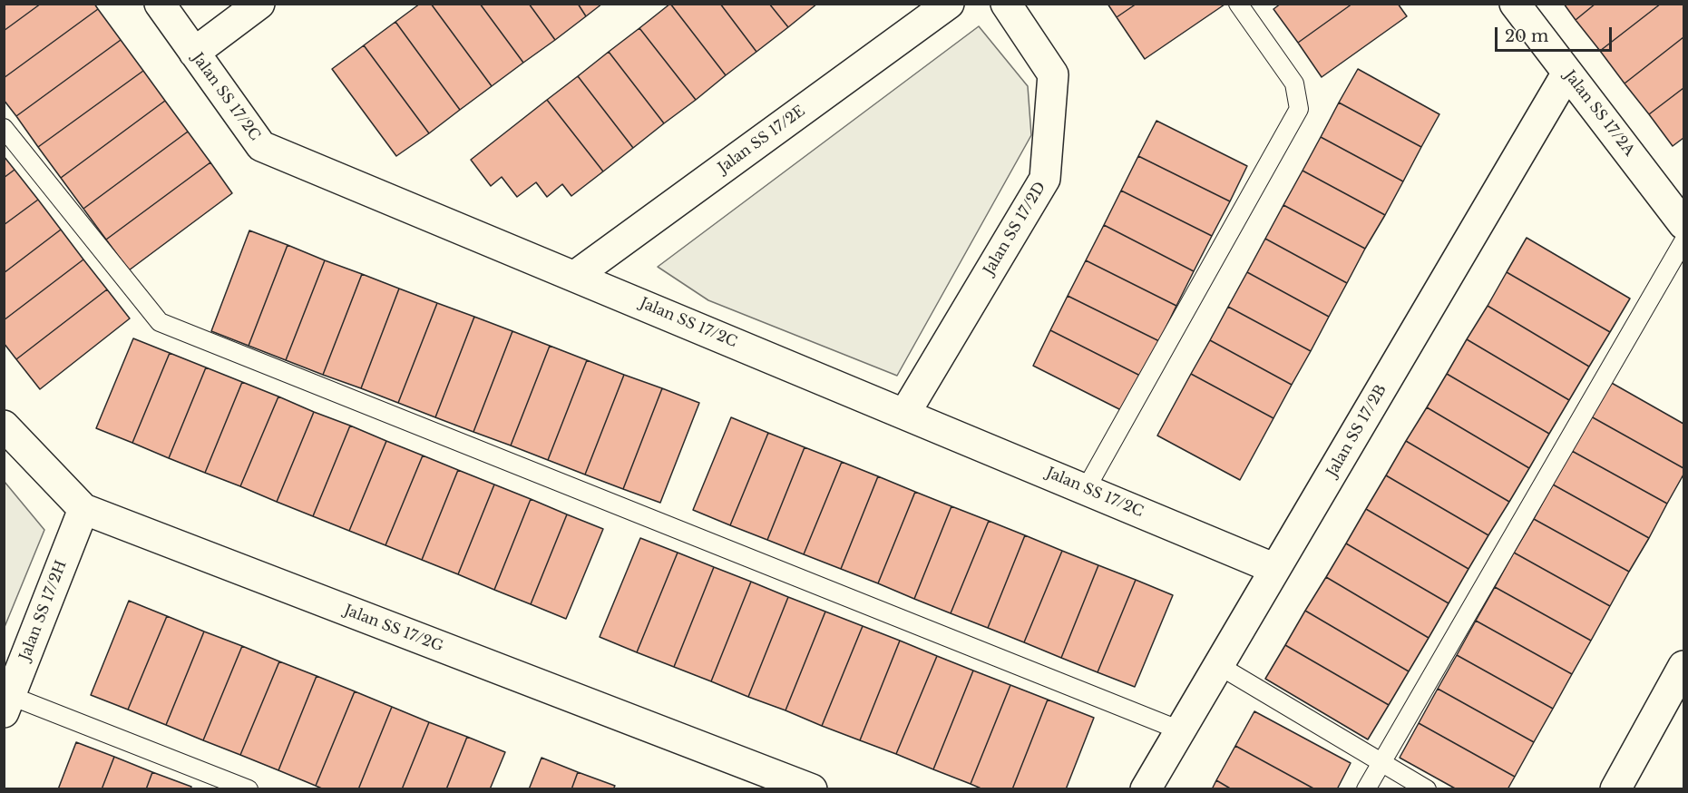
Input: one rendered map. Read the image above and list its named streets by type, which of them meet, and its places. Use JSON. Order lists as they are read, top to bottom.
{
  "streets": {
    "street": [
      "Jalan SS 17/2C",
      "Jalan SS 17/2A",
      "Jalan SS 17/2E",
      "Jalan SS 17/2D",
      "Jalan SS 17/2B",
      "Jalan SS 17/2H",
      "Jalan SS 17/2G"
    ]
  },
  "crossings": [
    ["Jalan SS 17/2C", "Jalan SS 17/2E"],
    ["Jalan SS 17/2C", "Jalan SS 17/2D"],
    ["Jalan SS 17/2C", "Jalan SS 17/2B"],
    ["Jalan SS 17/2A", "Jalan SS 17/2B"],
    ["Jalan SS 17/2H", "Jalan SS 17/2G"]
  ],
  "scale_bar": "20 m"
}
